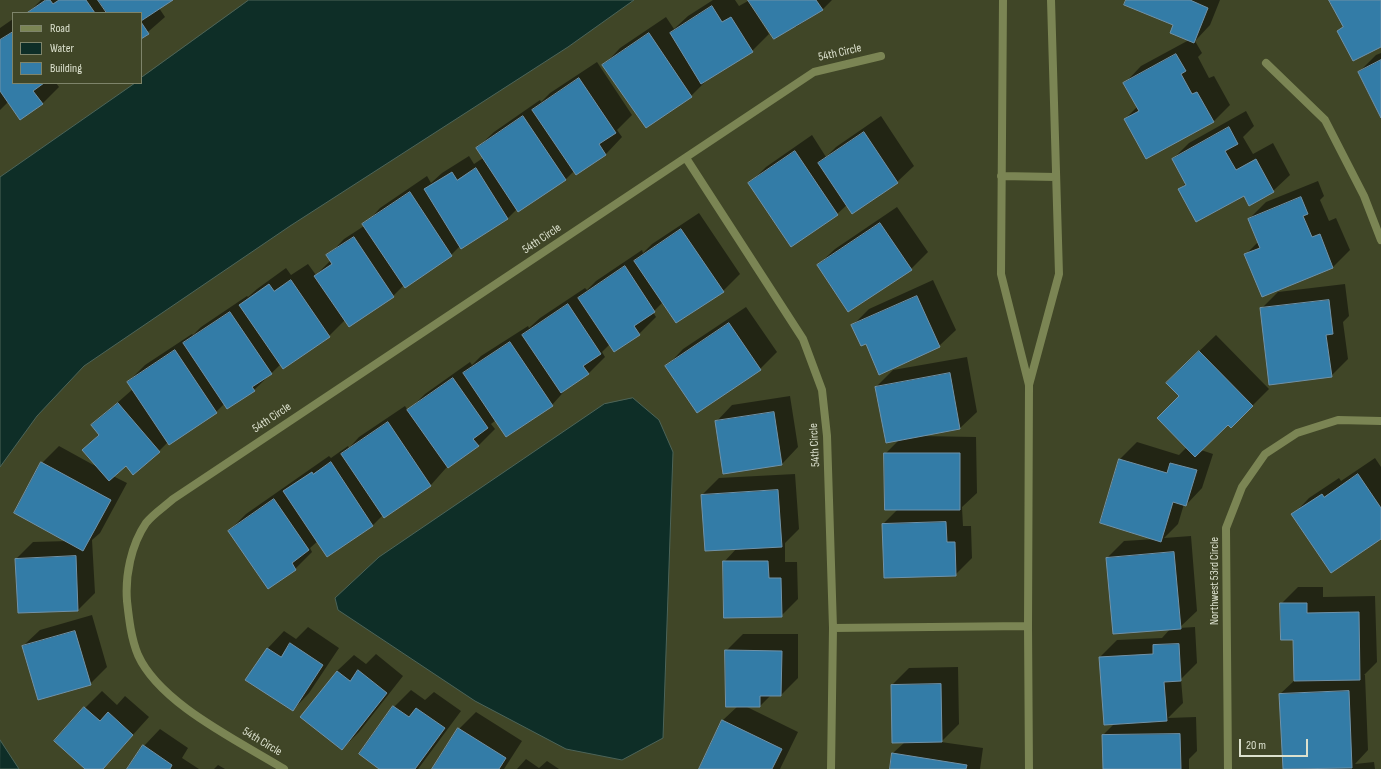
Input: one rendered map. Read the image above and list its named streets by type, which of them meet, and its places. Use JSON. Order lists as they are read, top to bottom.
{
  "streets": {
    "street": ["54th Circle", "Northwest 53rd Circle"]
  },
  "legend": ["Road", "Water", "Building"],
  "scale_bar": "20 m"
}
